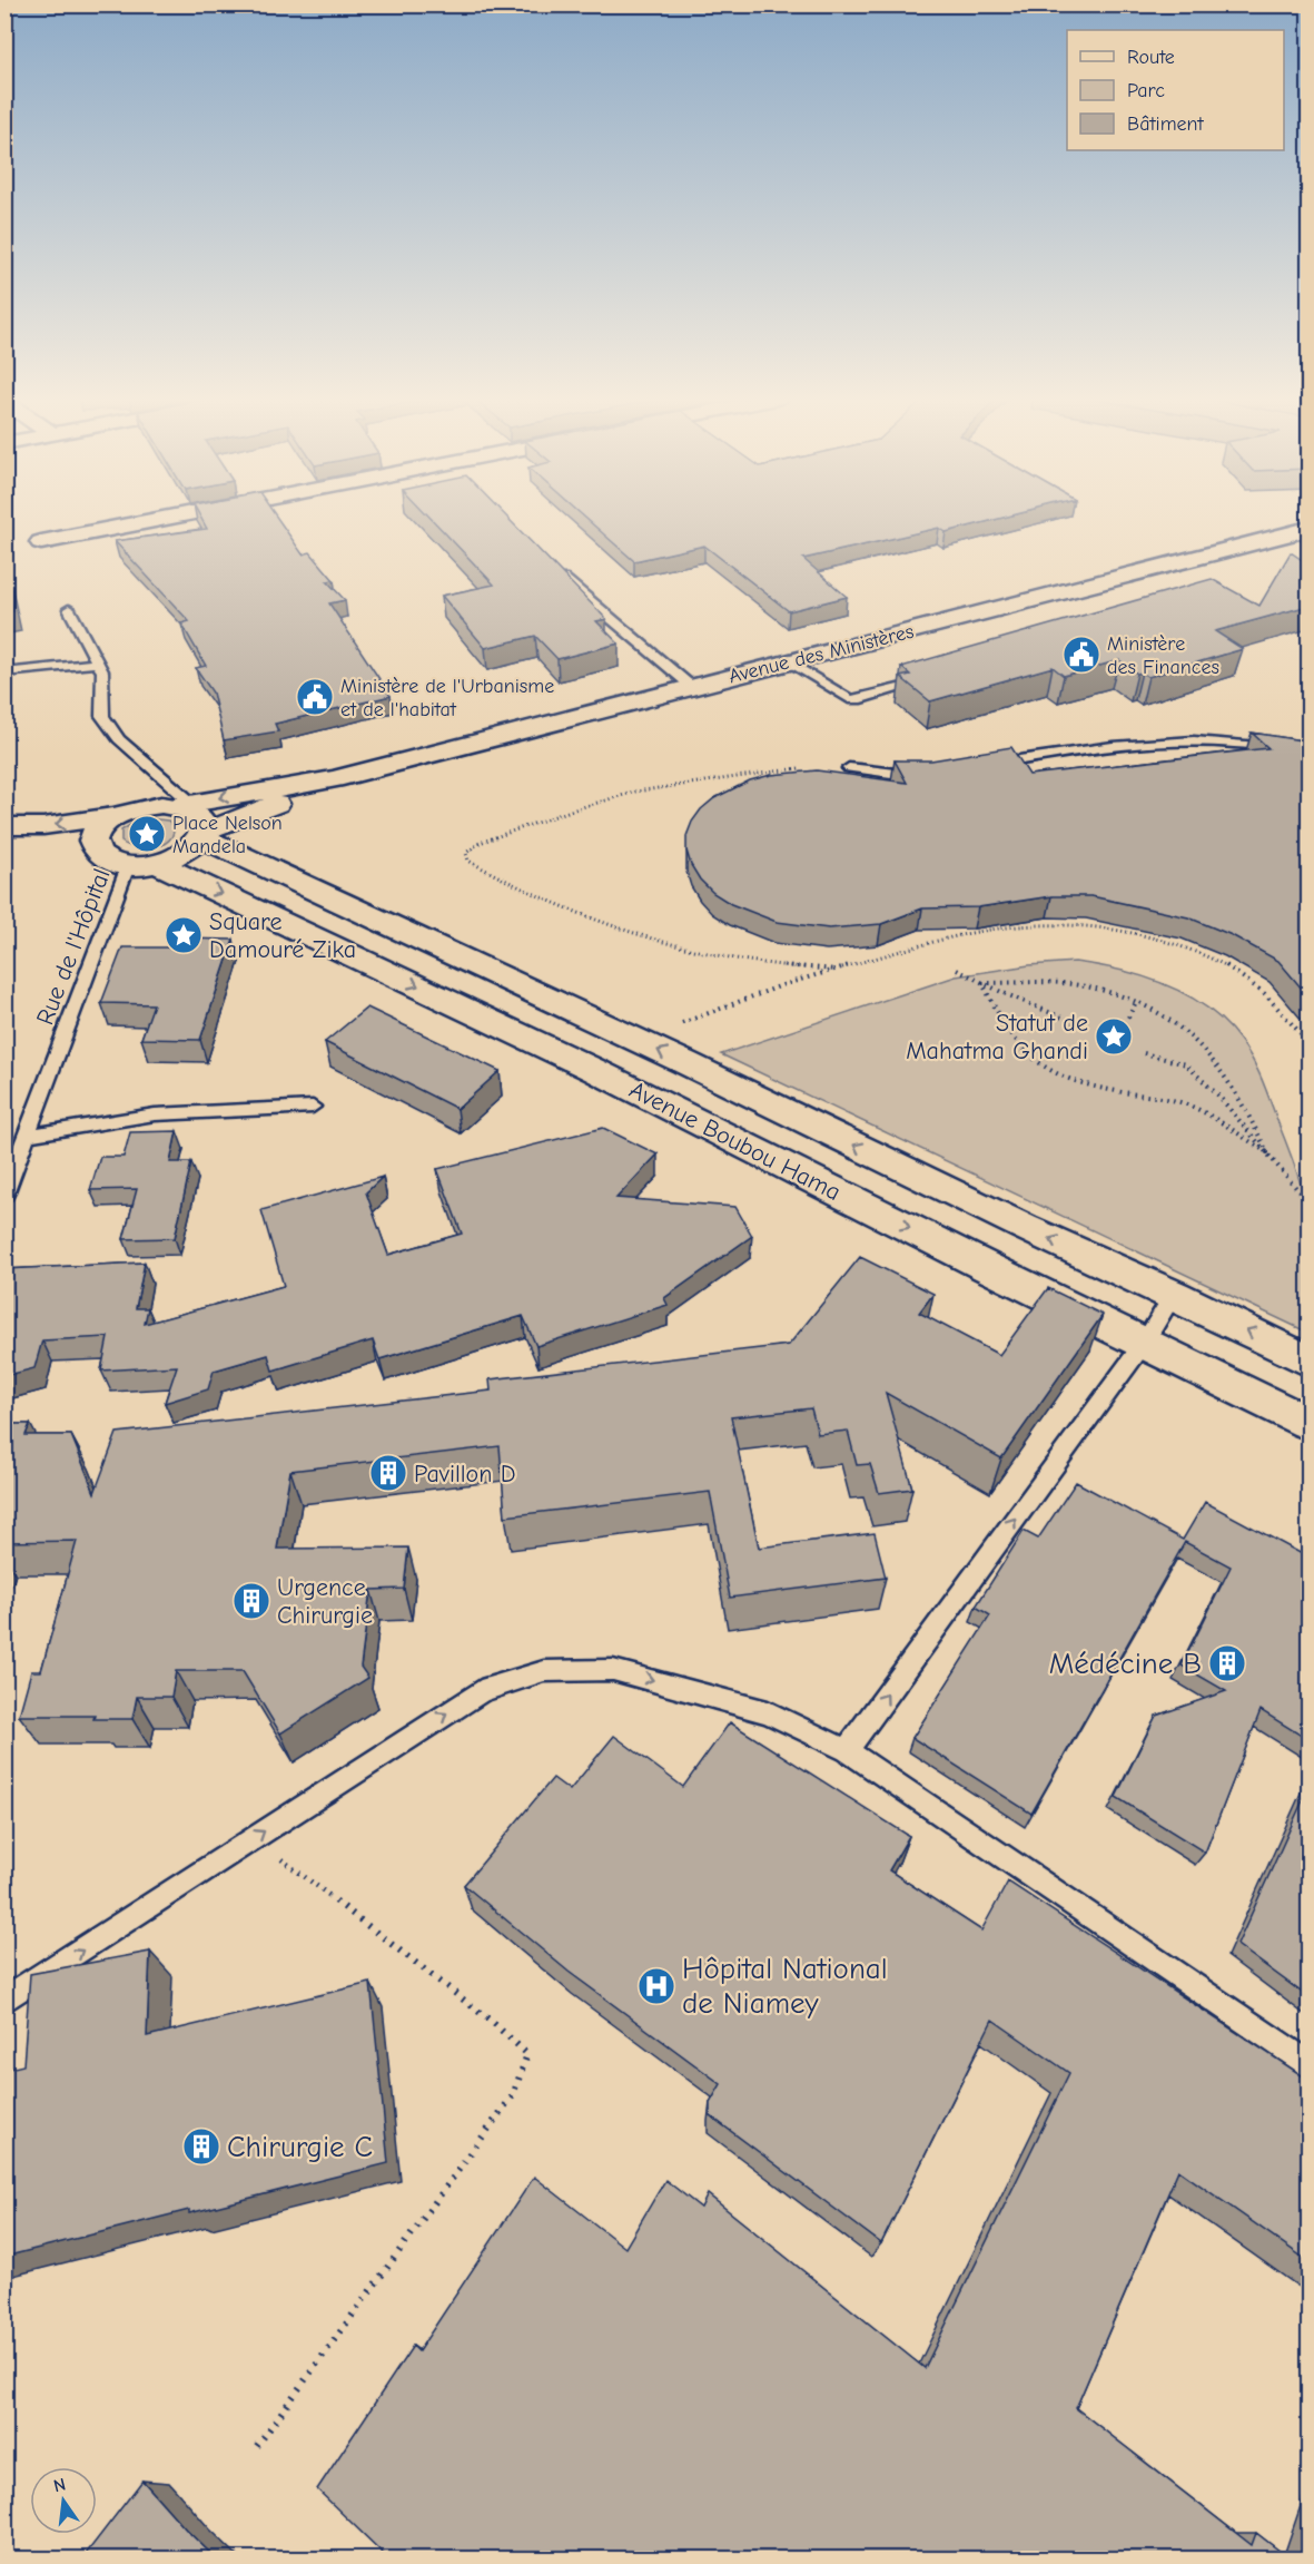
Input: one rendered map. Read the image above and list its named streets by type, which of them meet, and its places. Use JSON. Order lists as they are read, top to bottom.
{
  "streets": {
    "street": ["Avenue des Ministères", "Avenue Boubou Hama"],
    "lane": ["Rue de l'Hôpital"]
  },
  "crossings": [
    ["Avenue des Ministères", "Avenue Boubou Hama"]
  ],
  "places": {
    "public building": ["Ministère des Finances", "Ministère de l'Urbanisme et de l'habitat"],
    "place": ["Place Nelson Mandela", "Square Damouré Zika", "Statut de Mahatma Ghandi"],
    "building": [
      "Pavillon D",
      "Urgence Chirurgie",
      "Médécine B",
      "Chirurgie C"
    ],
    "hospital": ["Hôpital National de Niamey"]
  },
  "legend": ["Route", "Parc", "Bâtiment"],
  "north": "top"
}
